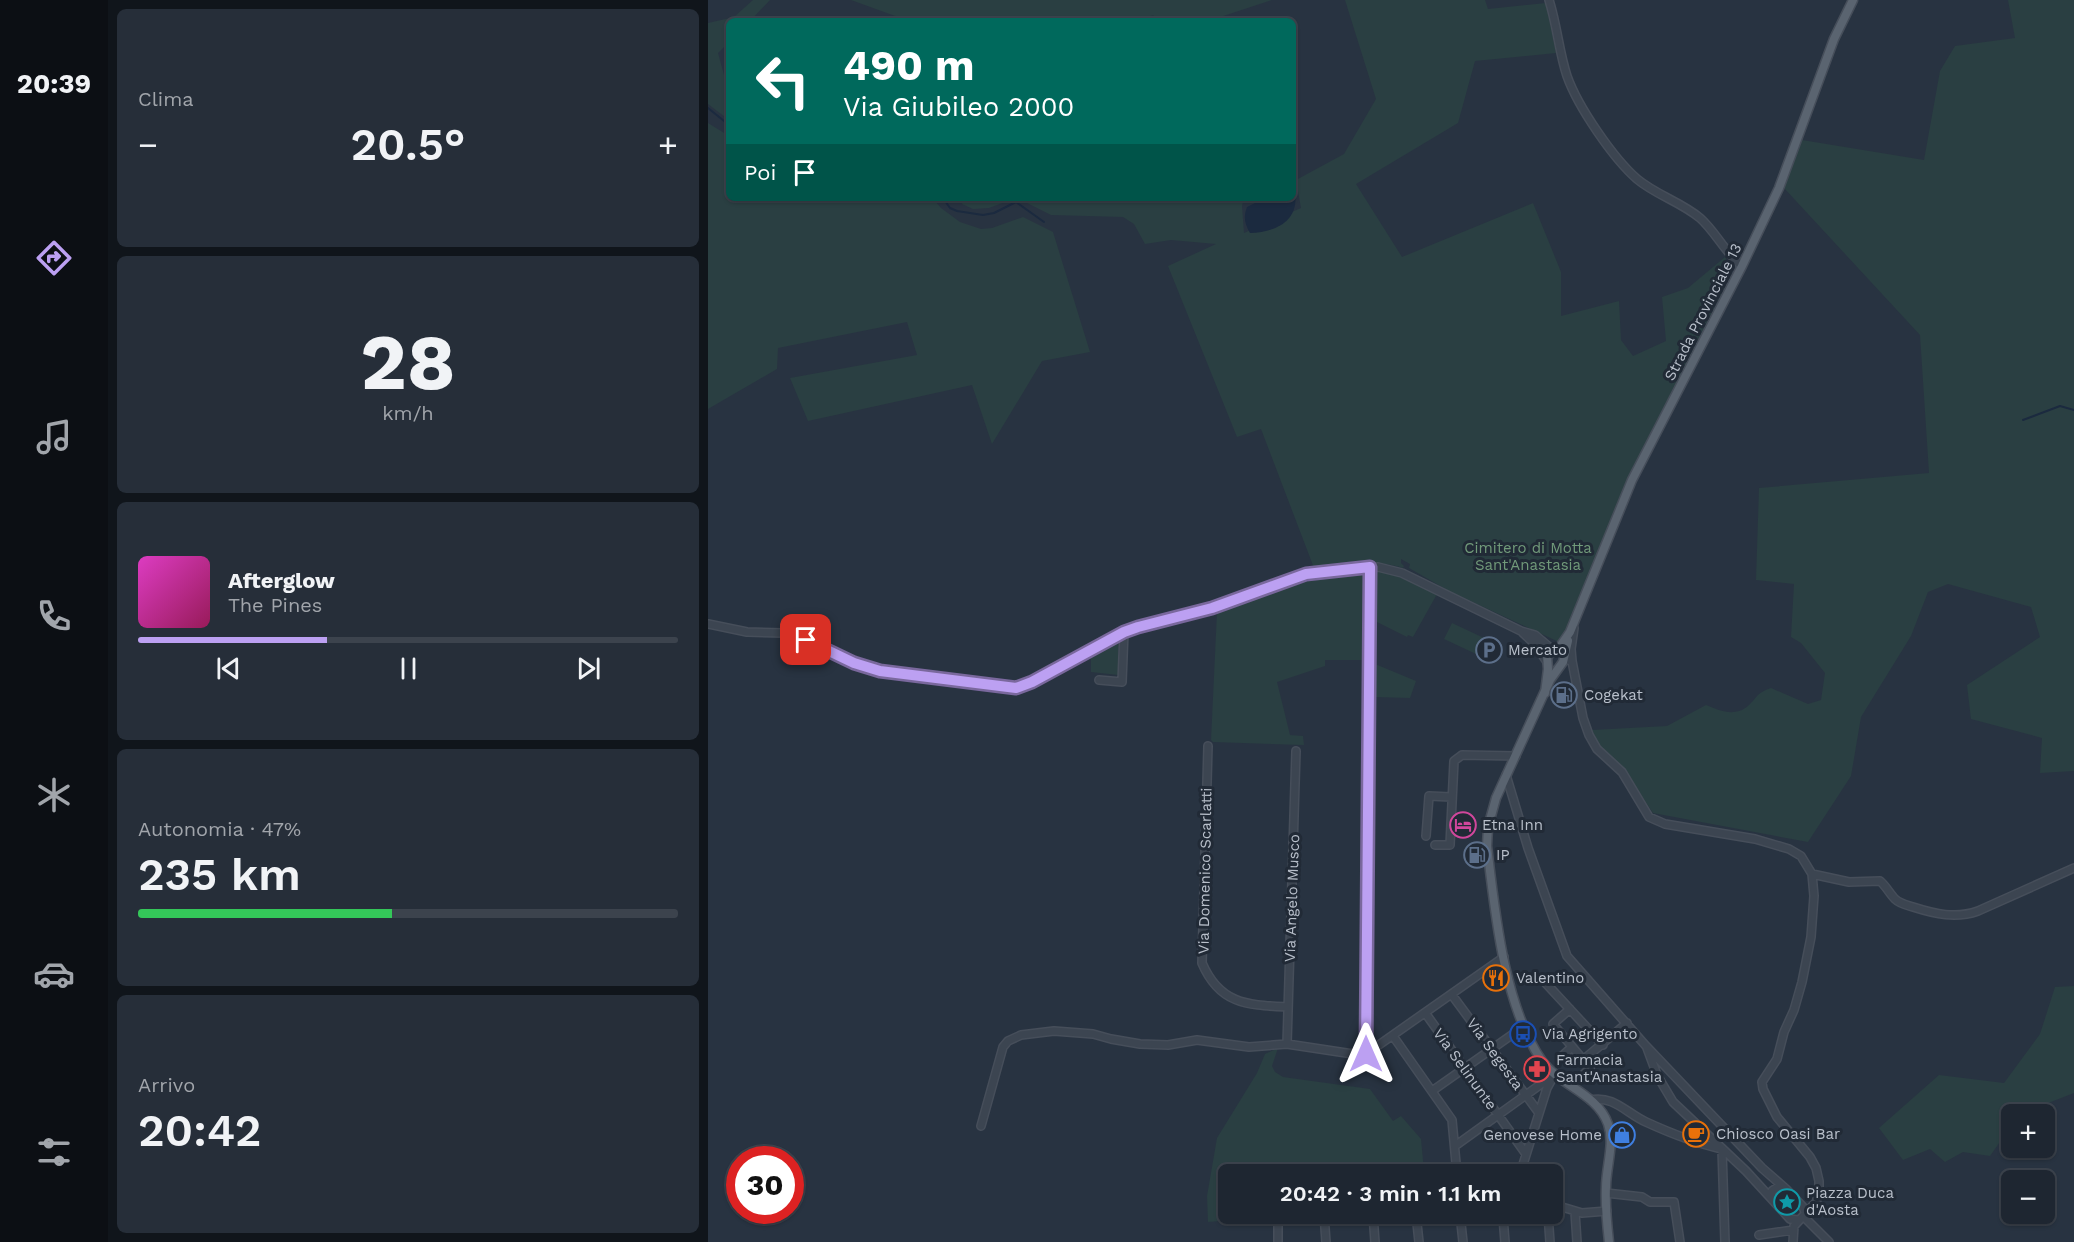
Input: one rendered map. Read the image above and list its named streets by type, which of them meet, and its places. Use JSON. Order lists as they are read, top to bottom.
{
  "streets": {
    "main road": ["Strada Provinciale 13"],
    "street": [
      "Via Domenico Scarlatti",
      "Via Angelo Musco",
      "Via Segesta",
      "Via Selinunte"
    ]
  },
  "crossings": [
    ["Via Domenico Scarlatti", "Via Angelo Musco"]
  ],
  "parks": ["Cimitero di Motta Sant'Anastasia"],
  "places": {
    "parking": ["Mercato"],
    "fuel station": ["Cogekat", "IP"],
    "hotel": ["Etna Inn"],
    "restaurant": ["Valentino"],
    "bus stop": ["Via Agrigento"],
    "pharmacy": ["Farmacia Sant'Anastasia"],
    "cafe": ["Chiosco Oasi Bar"],
    "shop": ["Genovese Home"],
    "place": ["Piazza Duca d'Aosta"]
  },
  "page": {
    "tabs": "20:39",
    "tile": [
      "Clima",
      ["28", "km/h"],
      ["Autonomia · 47%", "235 km"],
      ["Arrivo", "20:42"]
    ],
    "turn": ["490 m", "Via Giubileo 2000"],
    "heat": ["−", "20.5°", "+"],
    "then": "Poi",
    "song": ["Afterglow", "The Pines"],
    "map_buttons": ["+", "−"],
    "limit": "30",
    "trip": "20:42 · 3 min · 1.1 km"
  }
}
